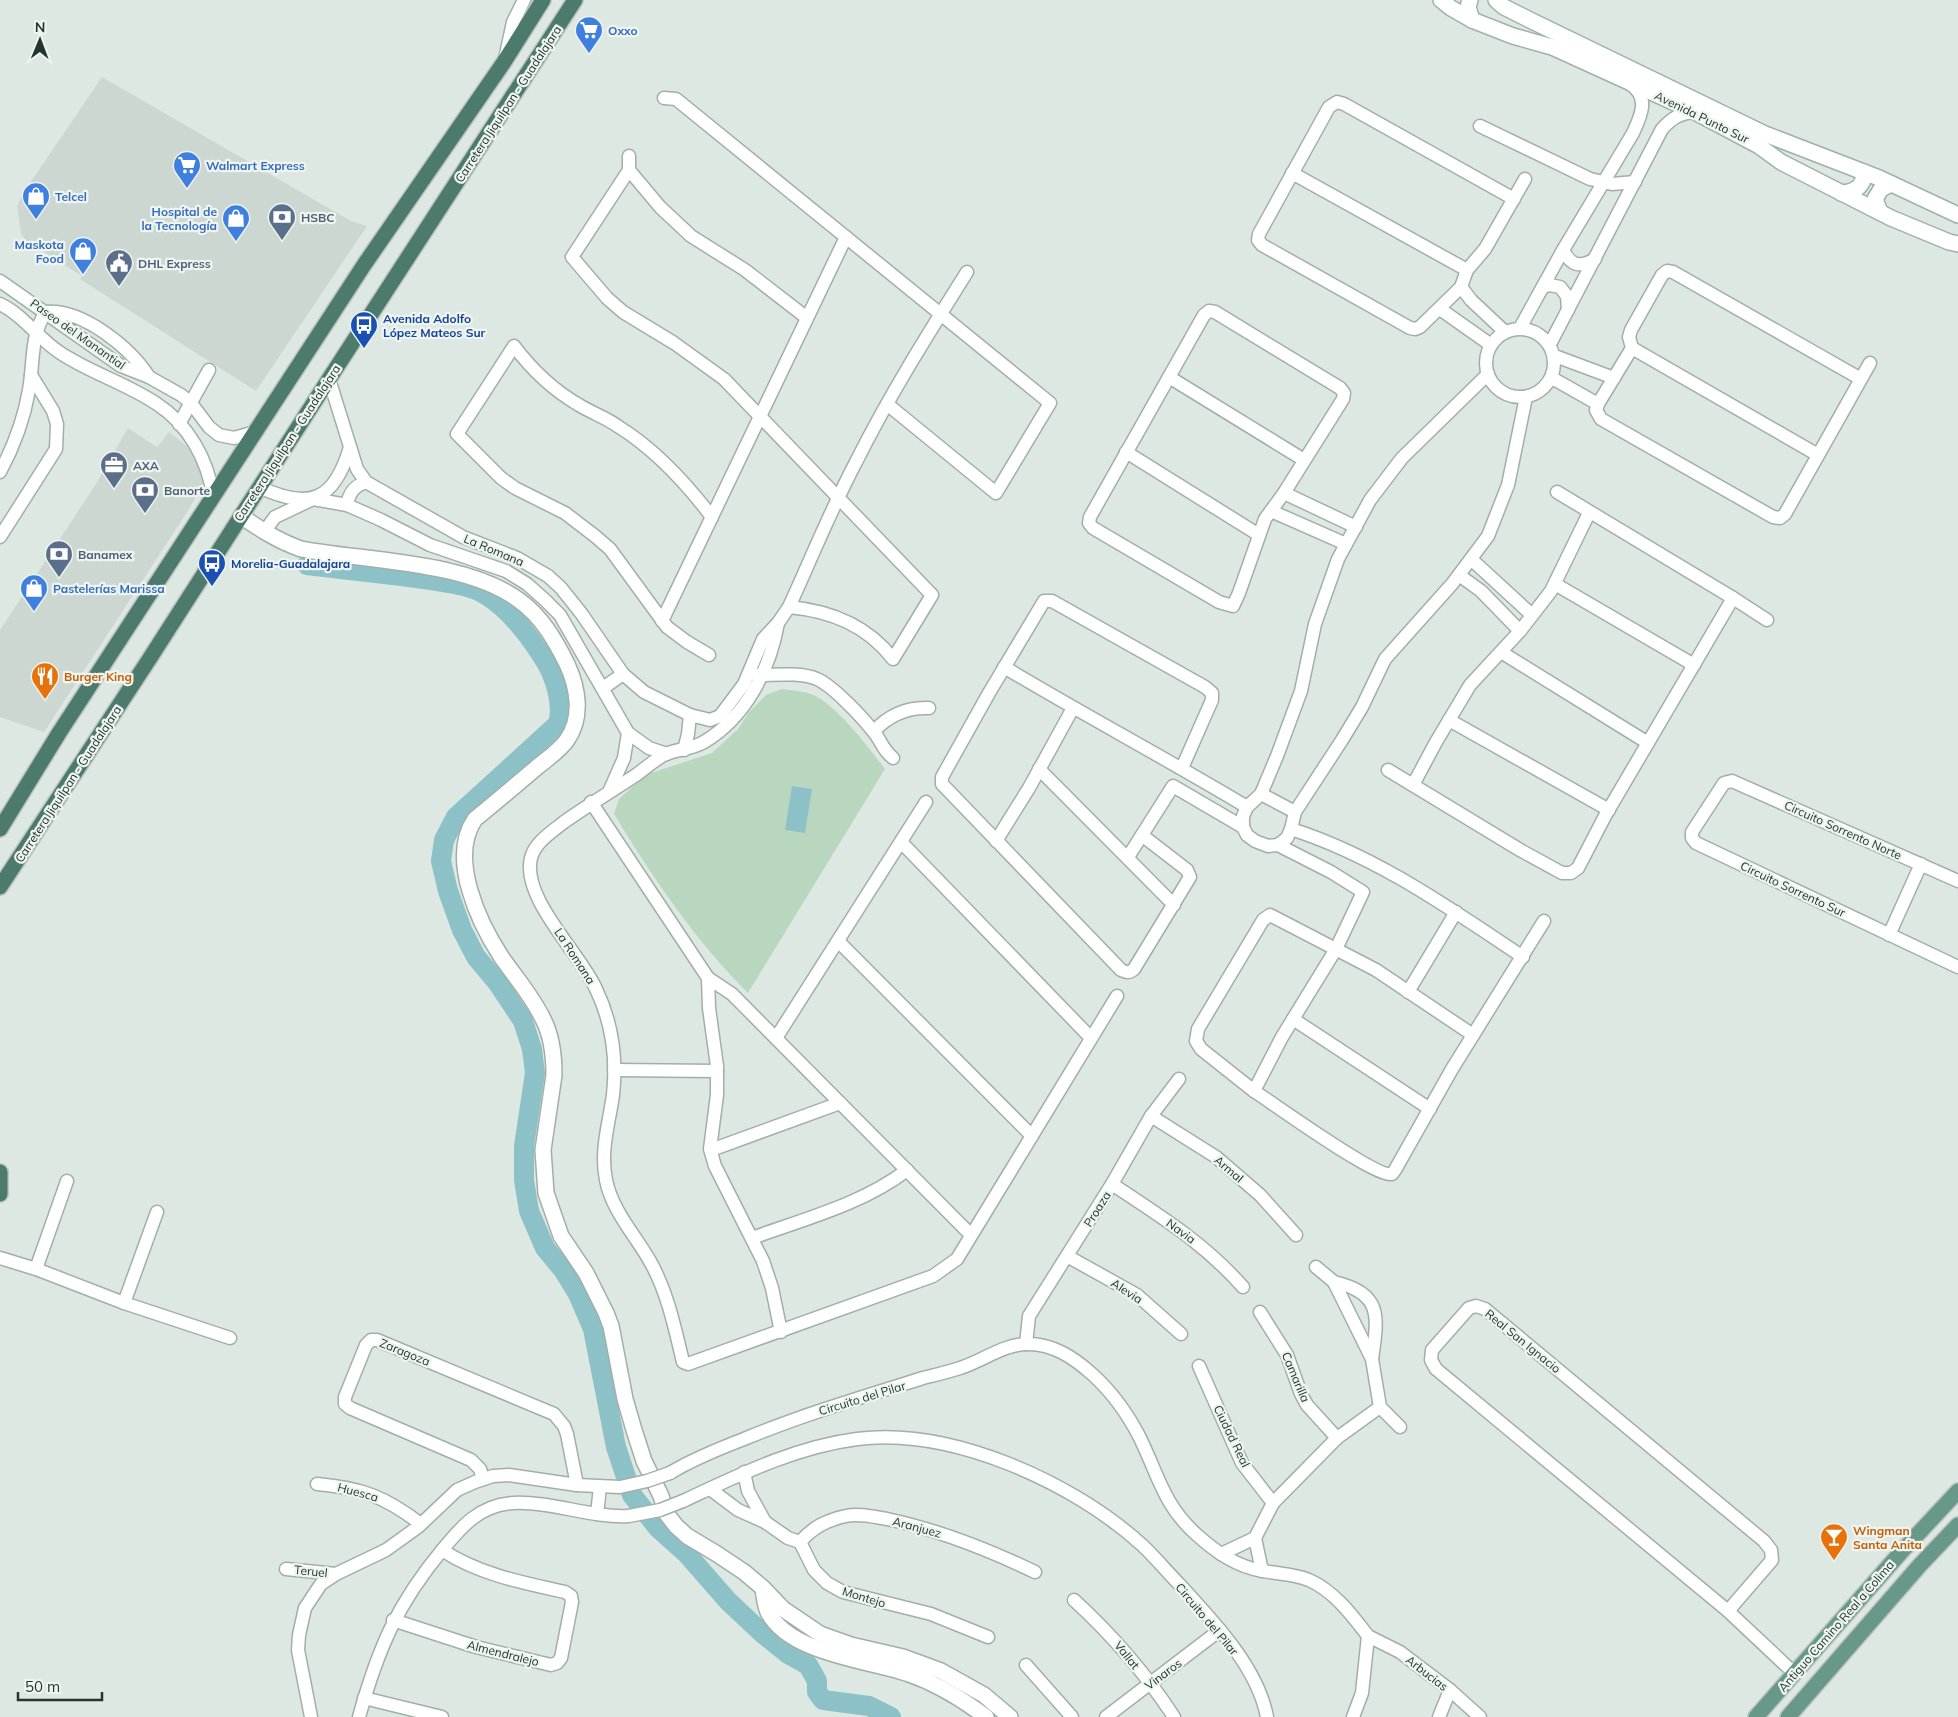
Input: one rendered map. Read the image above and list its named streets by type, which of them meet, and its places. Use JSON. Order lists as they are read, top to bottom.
{
  "streets": {
    "highway": ["Carretera Jiquilpan - Guadalajara"],
    "main road": ["Antiguo Camino Real a Colima"],
    "street": [
      "Avenida Punto Sur",
      "Paseo del Manantial",
      "La Romana",
      "Circuito Sorrento Norte",
      "Circuito Sorrento Sur",
      "Armal",
      "Proaza",
      "Navia",
      "Alevia",
      "Real San Ignacio",
      "Zaragoza",
      "Camarilla",
      "Circuito del Pilar",
      "Ciudad Real",
      "Huesca",
      "Aranjuez",
      "Teruel",
      "Montejo",
      "Almendralejo",
      "Vallat",
      "Arbucias",
      "Vinaros"
    ]
  },
  "crossings": [
    ["Carretera Jiquilpan - Guadalajara", "La Romana"],
    ["Circuito Sorrento Norte", "Circuito Sorrento Sur"],
    ["Armal", "Proaza"],
    ["Proaza", "Navia"],
    ["Proaza", "Alevia"],
    ["Proaza", "Circuito del Pilar"],
    ["Real San Ignacio", "Antiguo Camino Real a Colima"],
    ["Zaragoza", "Circuito del Pilar"],
    ["Circuito del Pilar", "Huesca"],
    ["Circuito del Pilar", "Teruel"],
    ["Circuito del Pilar", "Almendralejo"],
    ["Circuito del Pilar", "Arbucias"],
    ["Circuito del Pilar", "Vinaros"],
    ["Aranjuez", "Montejo"],
    ["Vallat", "Vinaros"]
  ],
  "places": {
    "supermarket": ["Oxxo", "Walmart Express"],
    "shop": [
      "Telcel",
      "Hospital de la Tecnología",
      "Maskota Food",
      "Pastelerías Marissa"
    ],
    "bank": ["HSBC", "Banorte", "Banamex"],
    "public building": ["DHL Express"],
    "bus stop": ["Avenida Adolfo López Mateos Sur", "Morelia-Guadalajara"],
    "office": ["AXA"],
    "restaurant": ["Burger King"],
    "bar": ["Wingman Santa Anita"]
  },
  "scale_bar": "50 m",
  "north": "top"
}
